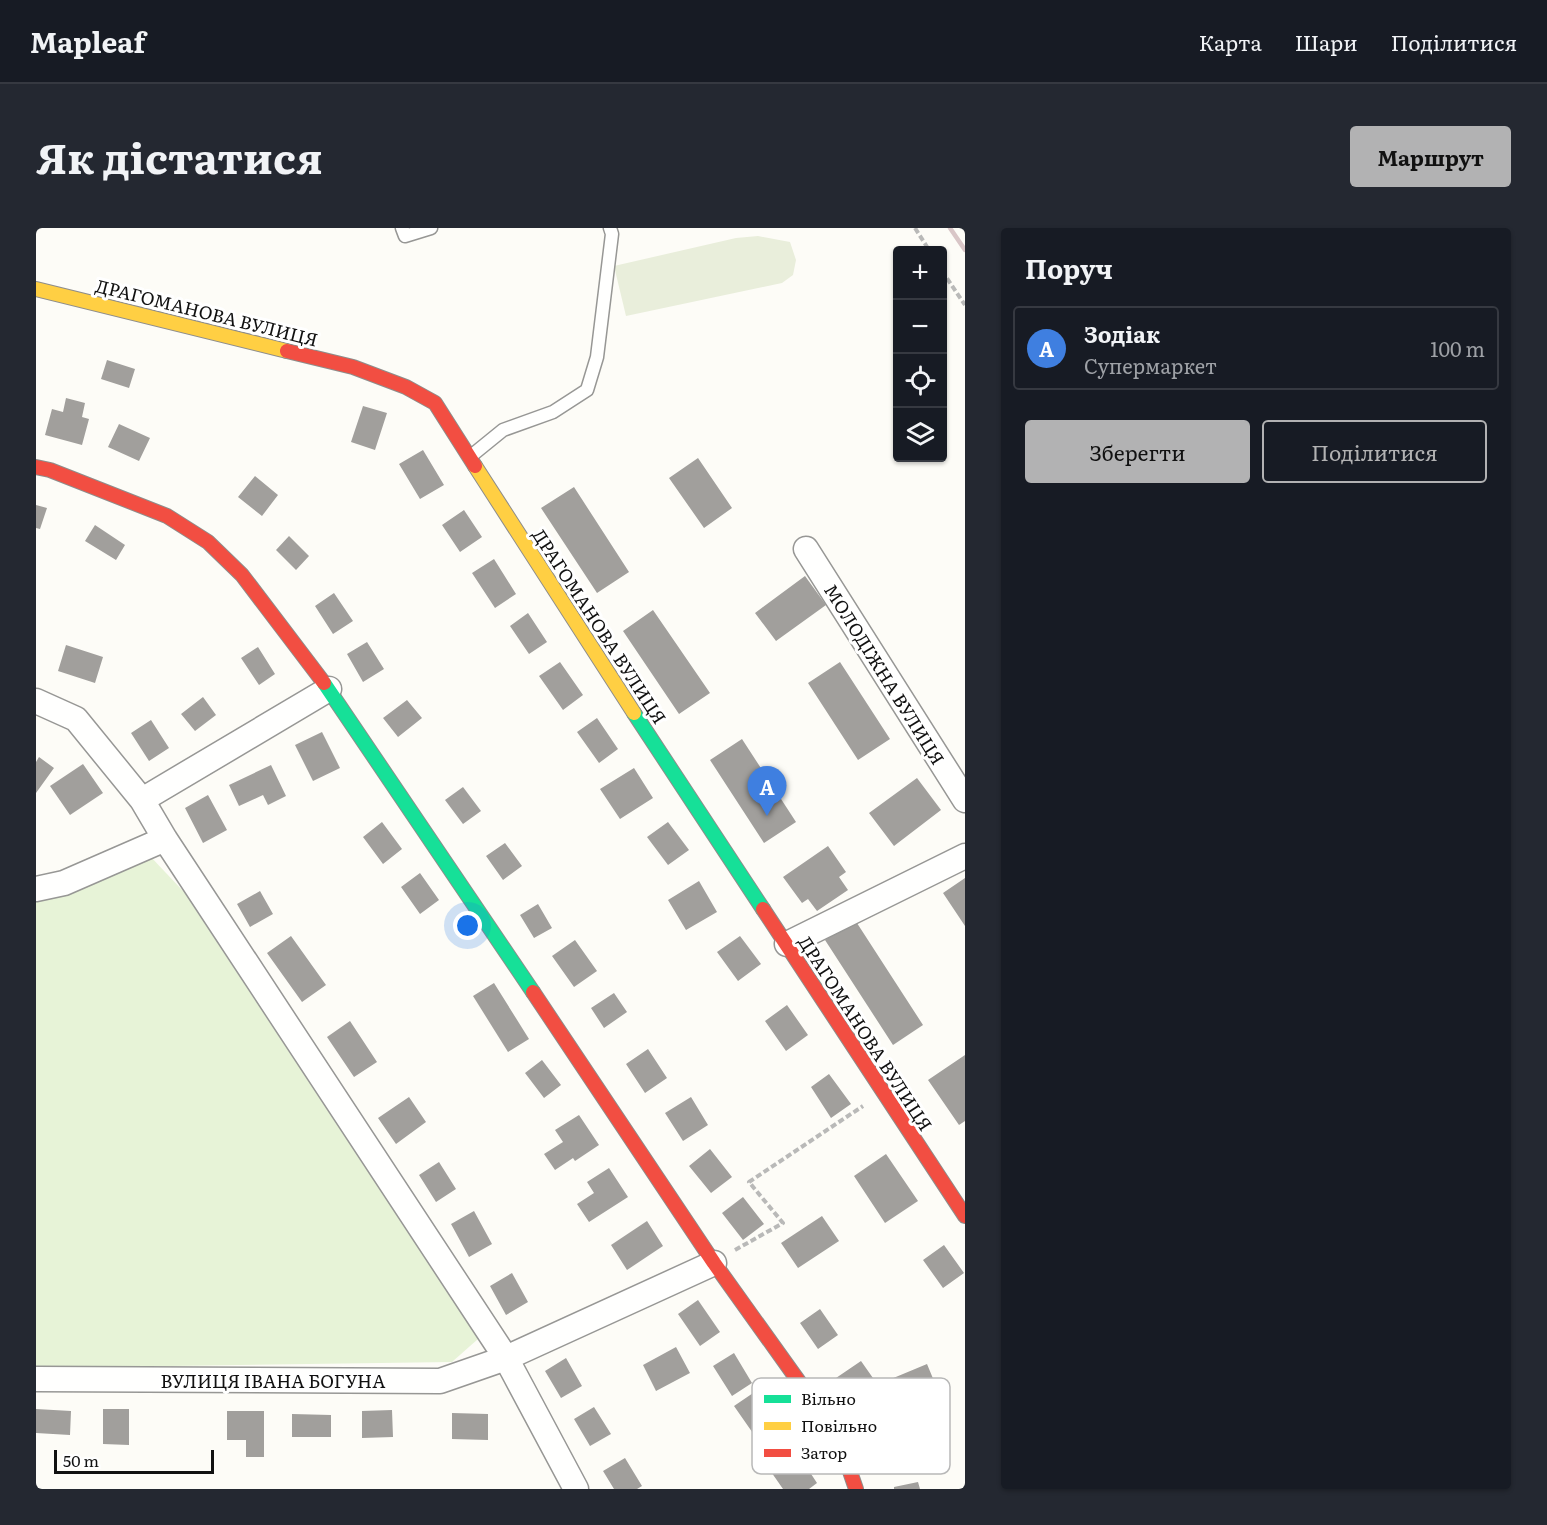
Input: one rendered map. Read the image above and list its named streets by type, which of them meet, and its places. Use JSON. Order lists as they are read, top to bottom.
{
  "streets": {
    "street": ["ДРАГОМАНОВА ВУЛИЦЯ", "МОЛОДІЖНА ВУЛИЦЯ", "ВУЛИЦЯ ІВАНА БОГУНА"]
  },
  "legend": ["Вільно", "Повільно", "Затор"],
  "scale_bar": "50 m",
  "page": {
    "header": "Mapleaf",
    "nav": ["Карта", "Шари", "Поділитися"],
    "title": "Як дістатися",
    "buttons": [
      "Маршрут",
      ["Зберегти", "Поділитися"]
    ],
    "heading": "Поруч",
    "map_buttons": ["+", "−"],
    "list": [
      {
        "mark": "A",
        "name": "Зодiак",
        "note": "Супермаркет",
        "value": "100 m"
      }
    ],
    "pins": "A",
    "scale": "50 m"
  }
}
